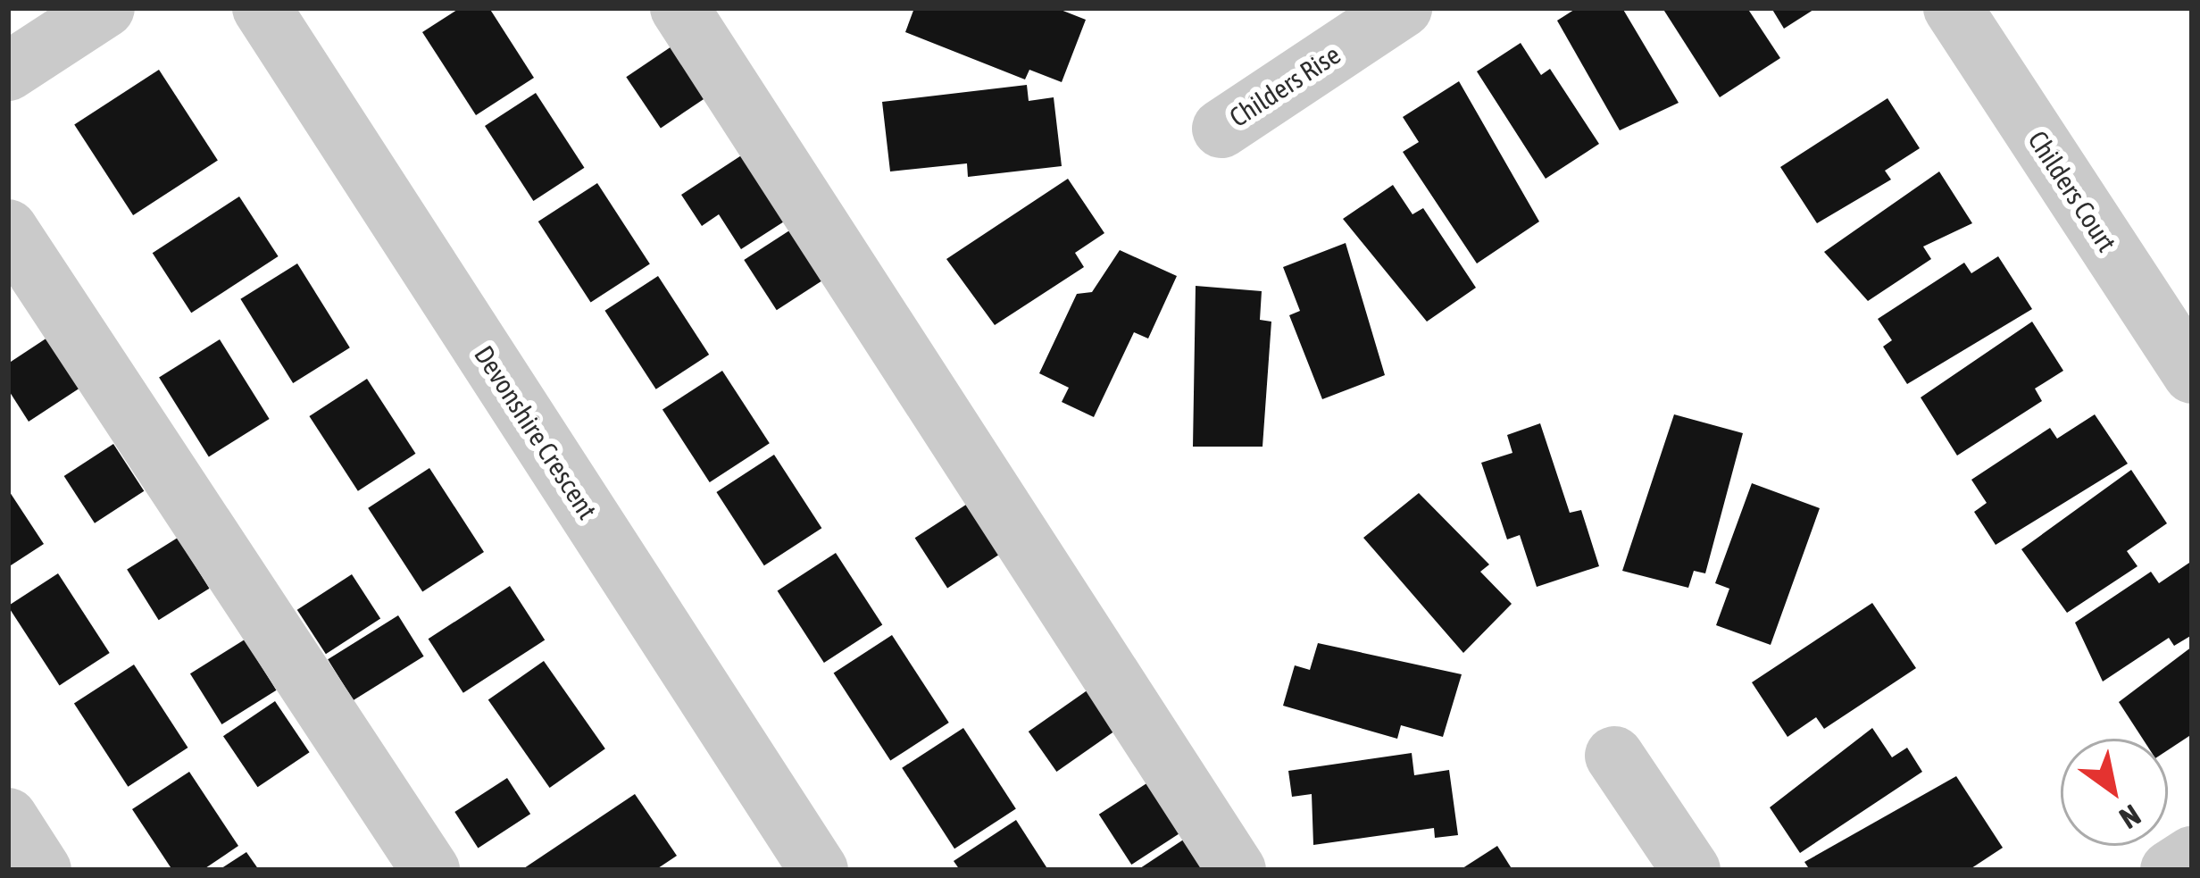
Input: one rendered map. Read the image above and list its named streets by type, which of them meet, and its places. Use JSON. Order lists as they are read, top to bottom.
{
  "streets": {
    "street": ["Childers Rise", "Childers Court", "Devonshire Crescent"]
  },
  "north": "bottom right"
}
